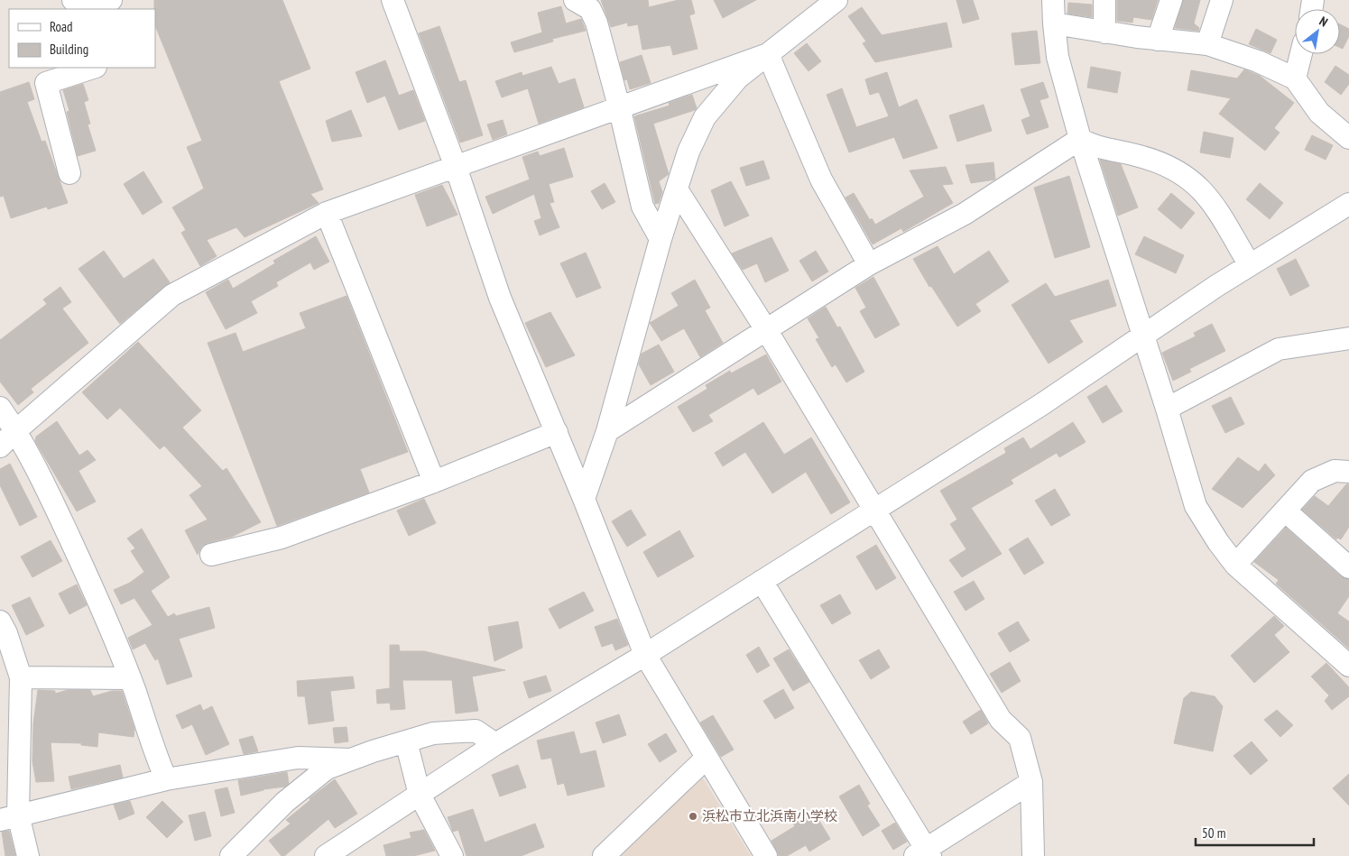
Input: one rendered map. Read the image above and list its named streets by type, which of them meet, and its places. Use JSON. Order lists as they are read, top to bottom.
{
  "places": ["浜松市立北浜南小学校"],
  "legend": ["Road", "Building"],
  "scale_bar": "50 m",
  "north": "top right"
}
